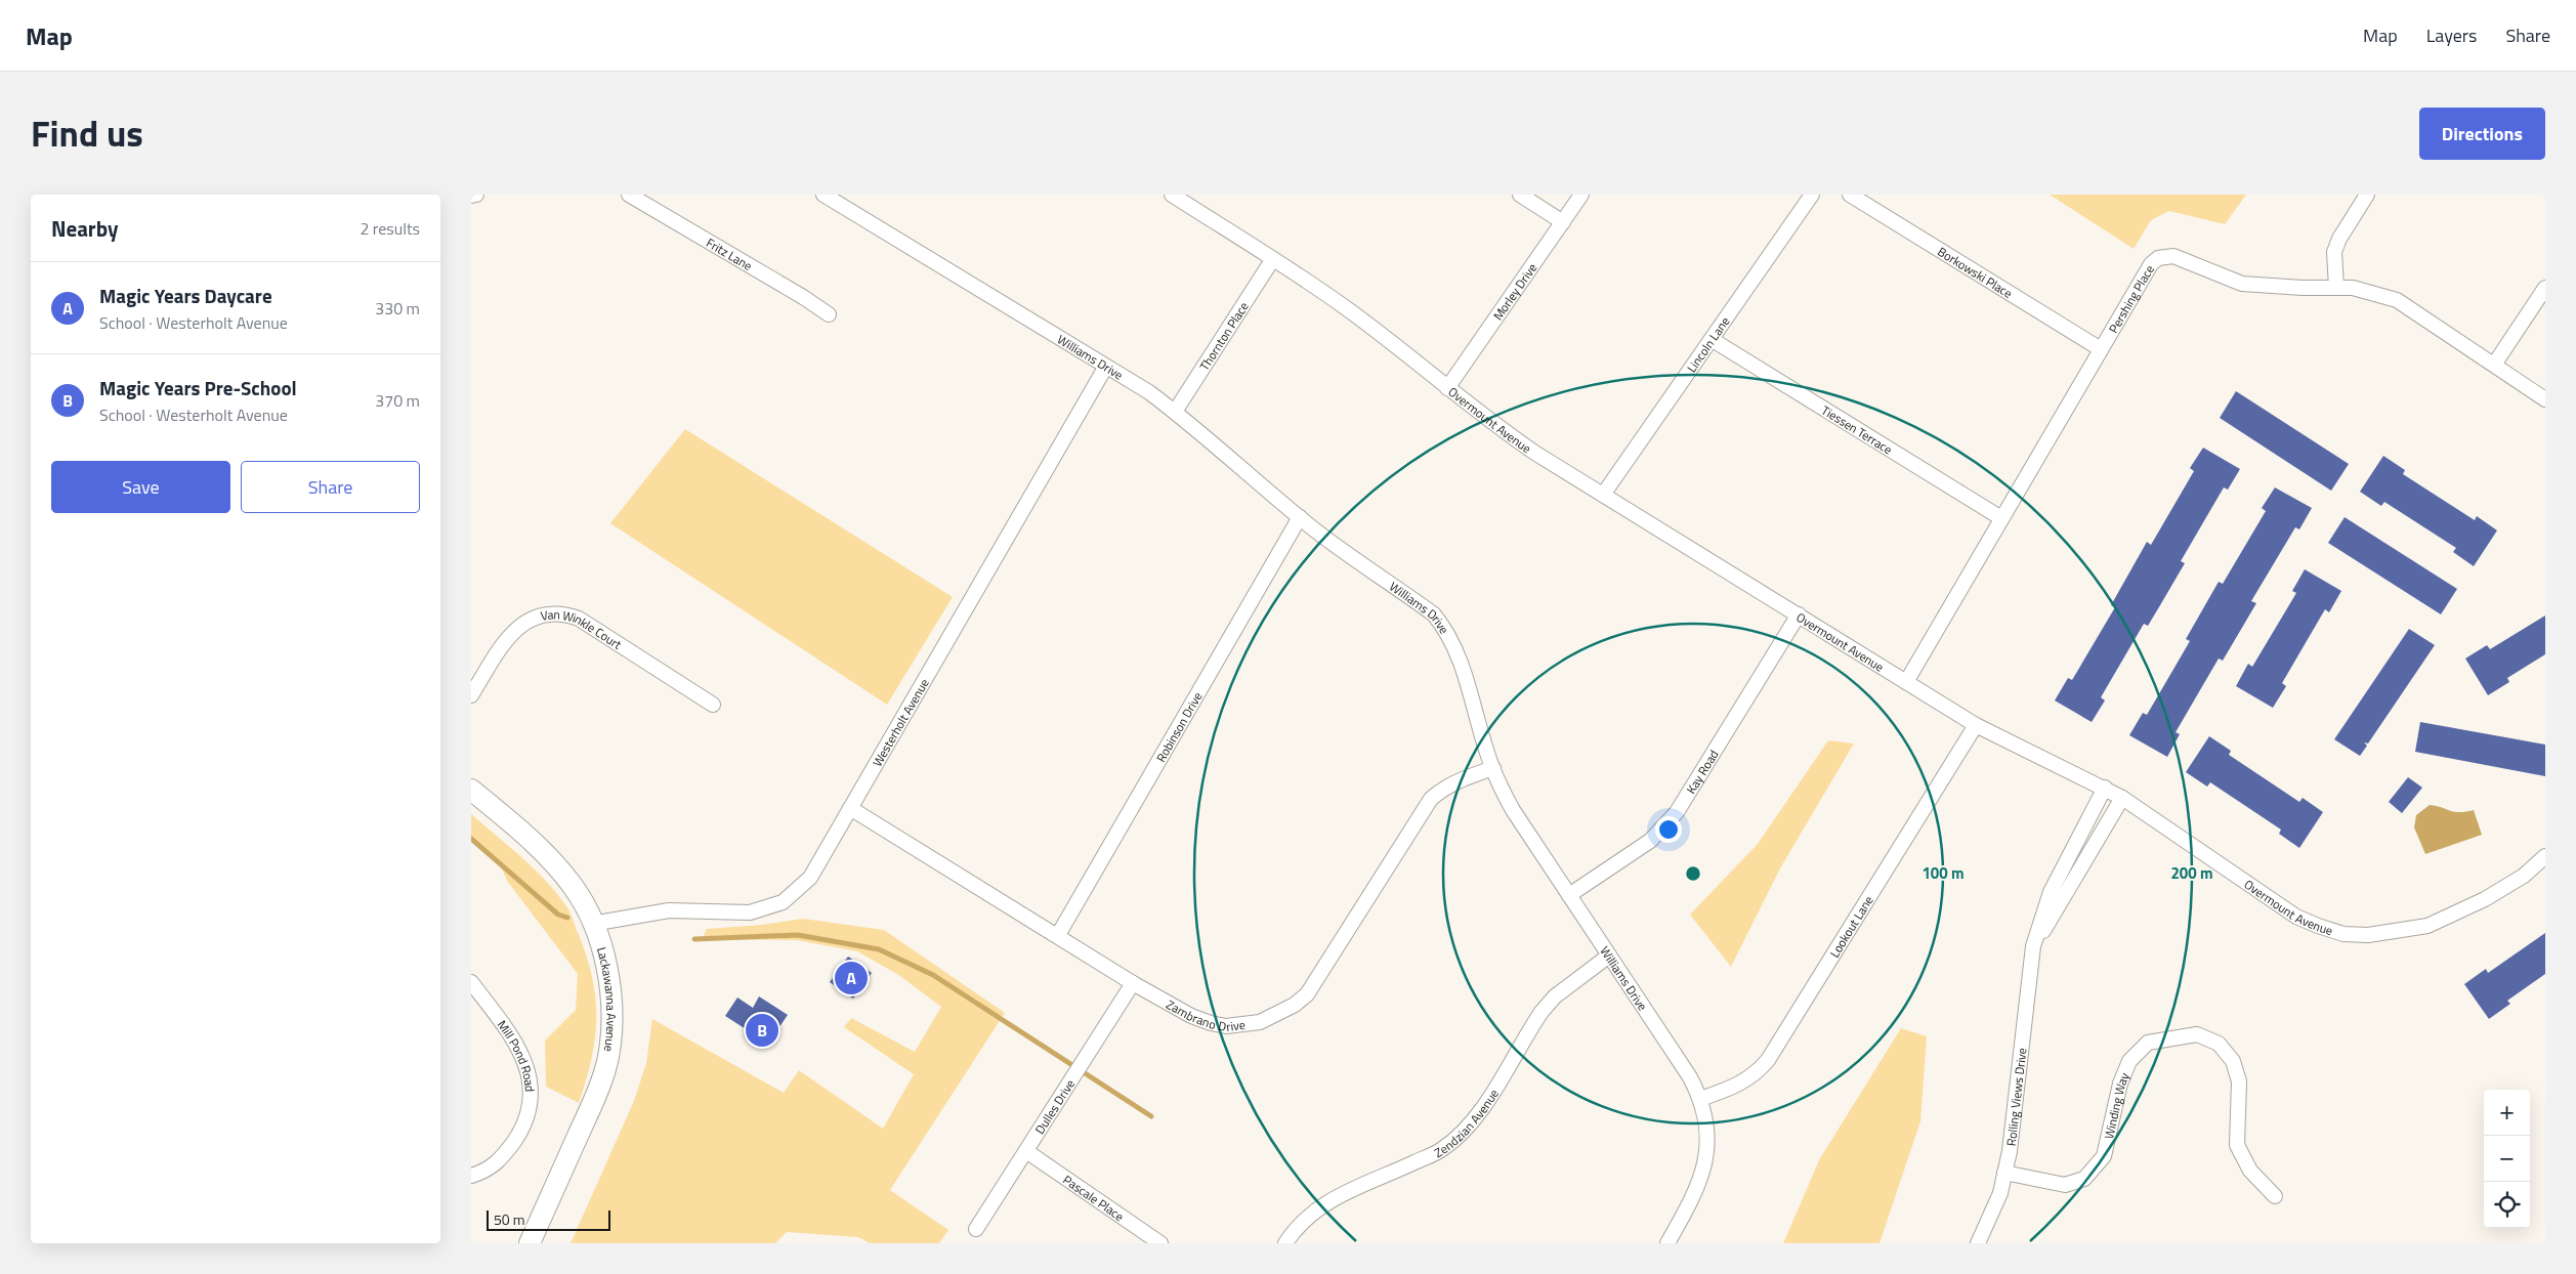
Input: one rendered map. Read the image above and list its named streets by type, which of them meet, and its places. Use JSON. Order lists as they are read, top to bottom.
{
  "streets": {
    "street": [
      "Fritz Lane",
      "Borkowski Place",
      "Morley Drive",
      "Pershing Place",
      "Thornton Place",
      "Lincoln Lane",
      "Williams Drive",
      "Overmount Avenue",
      "Tiessen Terrace",
      "Van Winkle Court",
      "Westerholt Avenue",
      "Robinson Drive",
      "Kay Road",
      "Lookout Lane",
      "Lackawanna Avenue",
      "Zambrano Drive",
      "Mill Pond Road",
      "Rolling Views Drive",
      "Dulles Drive",
      "Winding Way",
      "Zendzian Avenue",
      "Pascale Place"
    ]
  },
  "crossings": [
    ["Borkowski Place", "Pershing Place"],
    ["Morley Drive", "Overmount Avenue"],
    ["Pershing Place", "Overmount Avenue"],
    ["Pershing Place", "Tiessen Terrace"],
    ["Thornton Place", "Williams Drive"],
    ["Thornton Place", "Overmount Avenue"],
    ["Lincoln Lane", "Overmount Avenue"],
    ["Lincoln Lane", "Tiessen Terrace"],
    ["Williams Drive", "Westerholt Avenue"],
    ["Williams Drive", "Robinson Drive"],
    ["Williams Drive", "Kay Road"],
    ["Williams Drive", "Lookout Lane"],
    ["Williams Drive", "Zambrano Drive"],
    ["Williams Drive", "Zendzian Avenue"],
    ["Overmount Avenue", "Kay Road"],
    ["Overmount Avenue", "Lookout Lane"],
    ["Overmount Avenue", "Rolling Views Drive"],
    ["Westerholt Avenue", "Lackawanna Avenue"],
    ["Westerholt Avenue", "Zambrano Drive"],
    ["Robinson Drive", "Zambrano Drive"],
    ["Zambrano Drive", "Dulles Drive"],
    ["Rolling Views Drive", "Winding Way"],
    ["Dulles Drive", "Pascale Place"]
  ],
  "scale_bar": "50 m",
  "page": {
    "header": "Map",
    "nav": ["Map", "Layers", "Share"],
    "title": "Find us",
    "buttons": [
      "Directions",
      ["Save", "Share"]
    ],
    "heading": ["Nearby", "2 results"],
    "list": [
      {
        "mark": "A",
        "name": "Magic Years Daycare",
        "note": "School · Westerholt Avenue",
        "value": "330 m"
      },
      {
        "mark": "B",
        "name": "Magic Years Pre-School",
        "note": "School · Westerholt Avenue",
        "value": "370 m"
      }
    ],
    "pins": ["A", "B"],
    "map_buttons": ["+", "−"],
    "scale": "50 m"
  },
  "rings": ["100 m", "200 m"]
}
